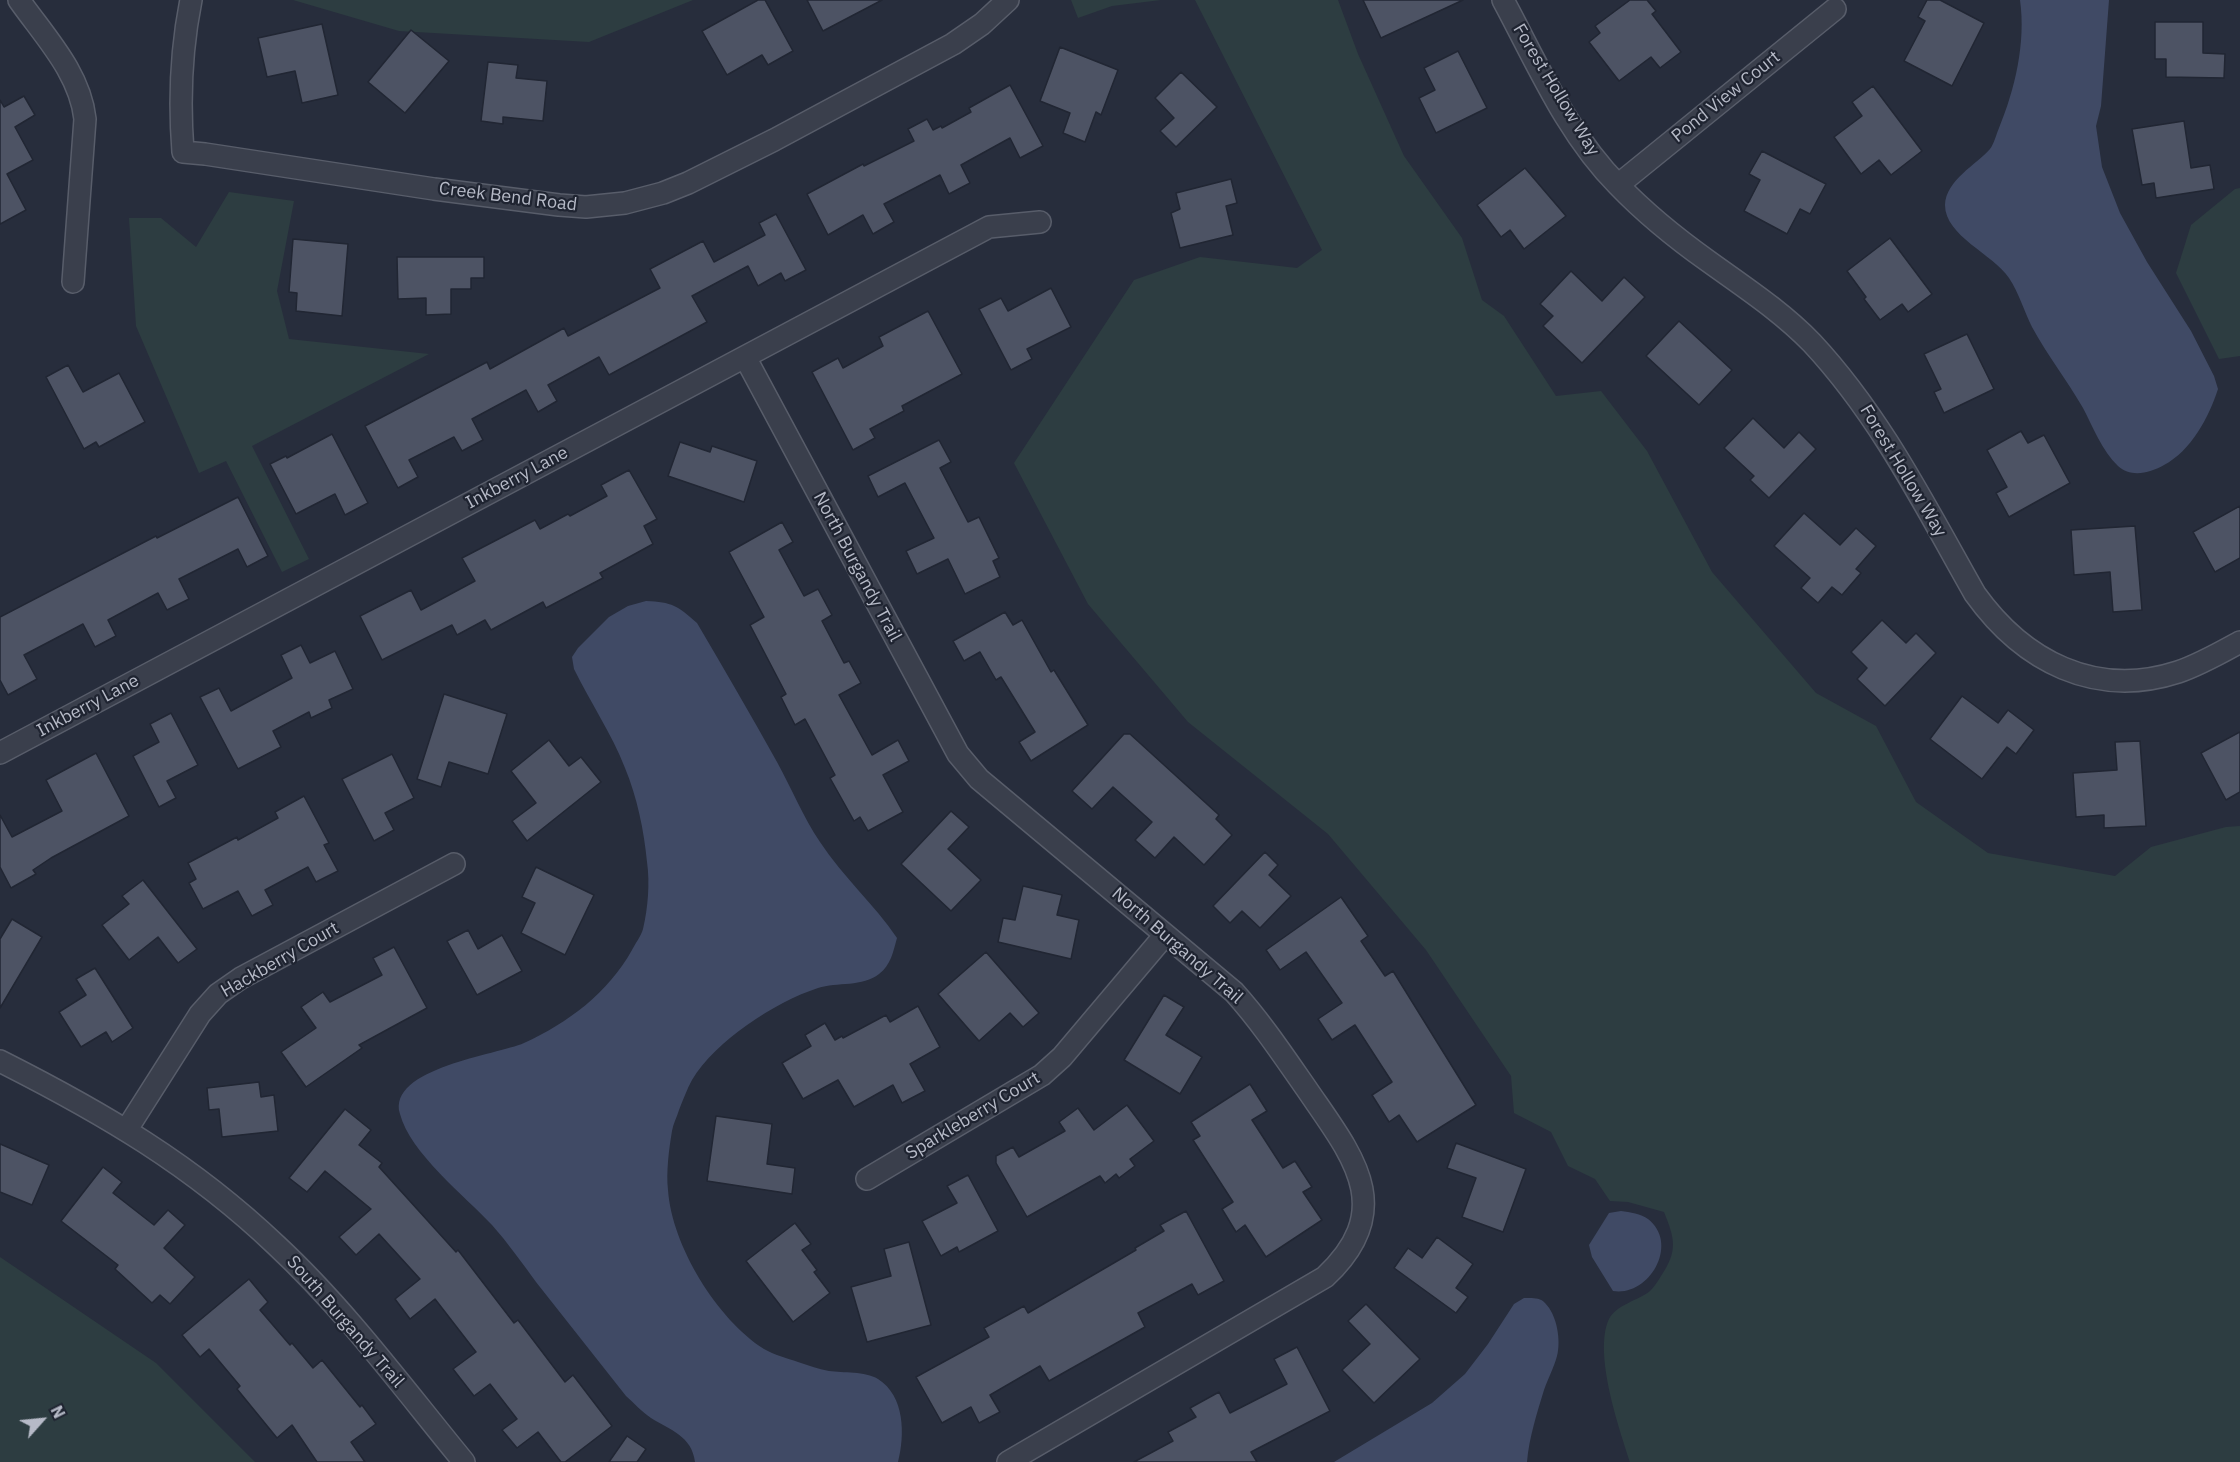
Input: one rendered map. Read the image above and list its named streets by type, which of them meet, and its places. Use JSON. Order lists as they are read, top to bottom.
{
  "streets": {
    "street": [
      "Forest Hollow Way",
      "Pond View Court",
      "Creek Bend Road",
      "Inkberry Lane",
      "North Burgandy Trail",
      "Hackberry Court",
      "Sparkleberry Court",
      "South Burgandy Trail"
    ]
  },
  "crossings": [
    ["Forest Hollow Way", "Pond View Court"],
    ["Inkberry Lane", "North Burgandy Trail"],
    ["North Burgandy Trail", "Sparkleberry Court"],
    ["Hackberry Court", "South Burgandy Trail"]
  ],
  "north": "top right"
}
